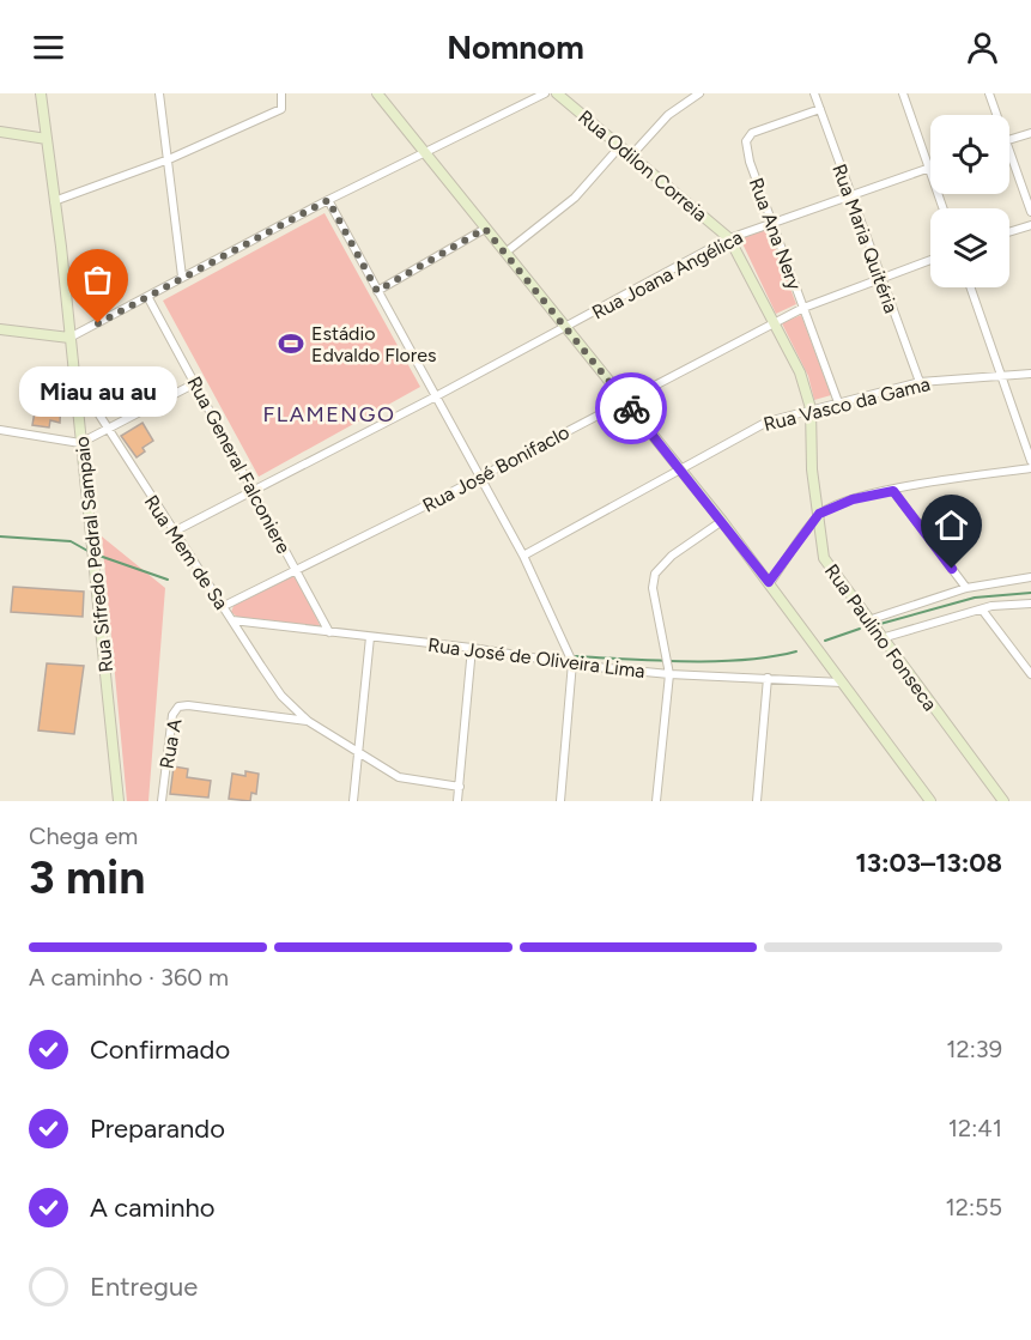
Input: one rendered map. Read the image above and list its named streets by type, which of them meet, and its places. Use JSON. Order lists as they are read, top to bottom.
{
  "streets": {
    "main road": ["Rua Odilon Correia", "Rua Sifredo Pedral Sampaio", "Rua Paulino Fonseca"],
    "street": [
      "Rua Ana Nery",
      "Rua Maria Quitéria",
      "Rua Joana Angélica",
      "Rua Vasco da Gama",
      "Rua General Falconiere",
      "Rua José Bonifaclo",
      "Rua Mem de Sa",
      "Rua José de Oliveira Lima",
      "Rua A"
    ]
  },
  "crossings": [
    ["Rua Odilon Correia", "Rua Joana Angélica"],
    ["Rua Odilon Correia", "Rua Paulino Fonseca"],
    ["Rua Ana Nery", "Rua Maria Quitéria"],
    ["Rua Ana Nery", "Rua Joana Angélica"],
    ["Rua Ana Nery", "Rua Vasco da Gama"],
    ["Rua Ana Nery", "Rua José Bonifaclo"],
    ["Rua Maria Quitéria", "Rua Joana Angélica"],
    ["Rua Maria Quitéria", "Rua Vasco da Gama"],
    ["Rua Maria Quitéria", "Rua José Bonifaclo"],
    ["Rua Joana Angélica", "Rua General Falconiere"],
    ["Rua Joana Angélica", "Rua Mem de Sa"],
    ["Rua Joana Angélica", "Rua Paulino Fonseca"],
    ["Rua Vasco da Gama", "Rua Paulino Fonseca"],
    ["Rua General Falconiere", "Rua José Bonifaclo"],
    ["Rua General Falconiere", "Rua José de Oliveira Lima"],
    ["Rua José Bonifaclo", "Rua Mem de Sa"],
    ["Rua José Bonifaclo", "Rua Paulino Fonseca"],
    ["Rua Mem de Sa", "Rua Sifredo Pedral Sampaio"],
    ["Rua Mem de Sa", "Rua José de Oliveira Lima"],
    ["Rua Mem de Sa", "Rua A"]
  ],
  "districts": ["FLAMENGO"],
  "places": {
    "other": ["Miau au au"],
    "sports": ["Estádio Edvaldo Flores"]
  },
  "page": {
    "header": "Nomnom",
    "bubble": "Miau au au",
    "heading": ["3 min", "Chega em", "13:03–13:08"],
    "bar": "A caminho · 360 m",
    "list": [
      ["Confirmado", "12:39"],
      ["Preparando", "12:41"],
      ["A caminho", "12:55"],
      "Entregue"
    ]
  }
}
